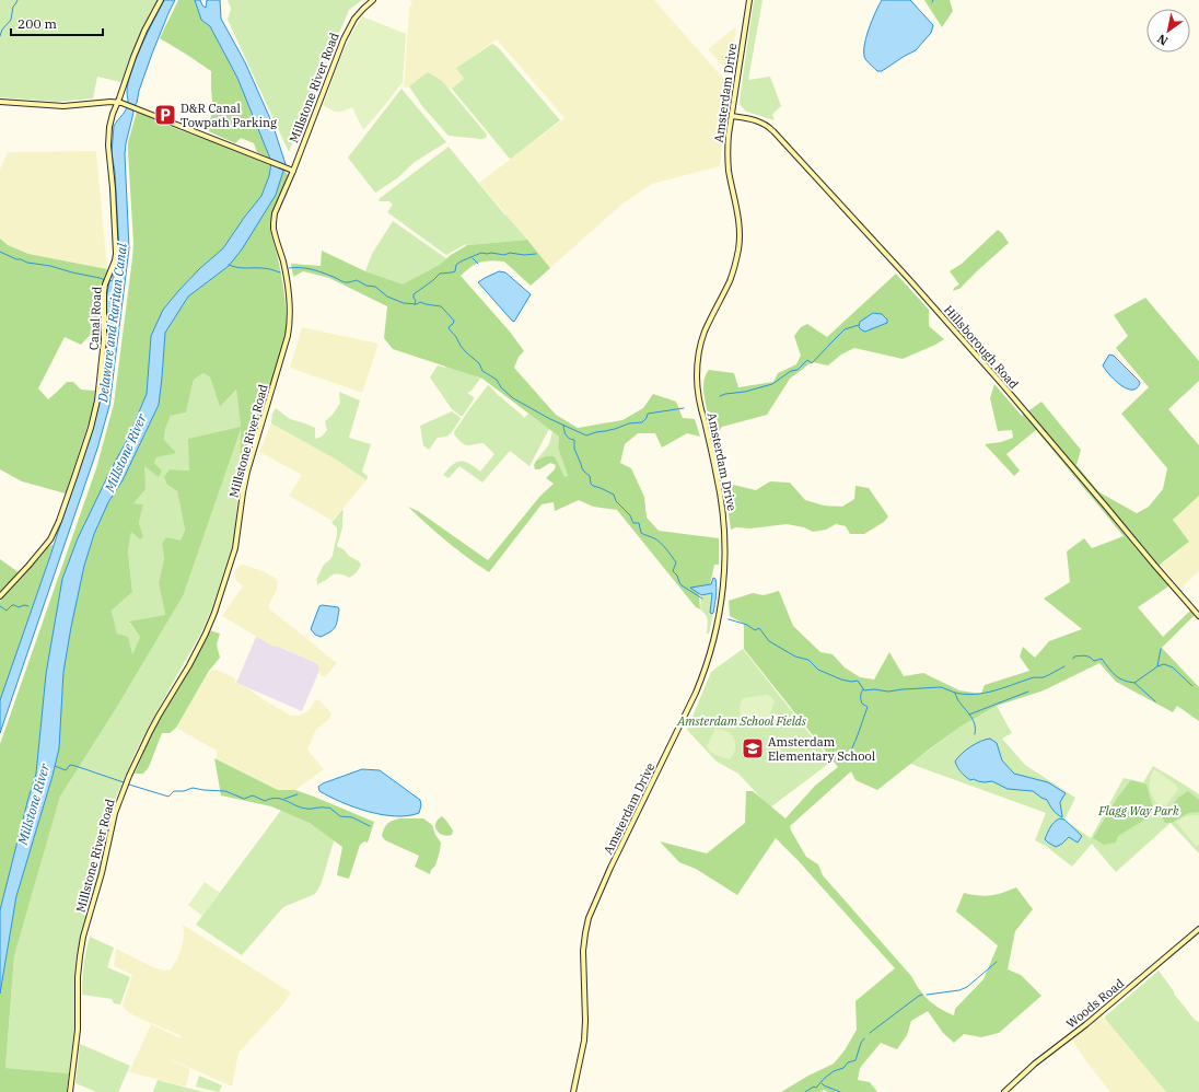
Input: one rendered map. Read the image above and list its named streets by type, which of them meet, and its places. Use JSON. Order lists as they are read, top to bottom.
{
  "streets": {
    "street": [
      "Millstone River Road",
      "Amsterdam Drive",
      "Canal Road",
      "Hillsborough Road",
      "Woods Road"
    ]
  },
  "crossings": [
    ["Amsterdam Drive", "Hillsborough Road"]
  ],
  "water": ["Delaware and Raritan Canal", "Millstone River"],
  "parks": ["Amsterdam School Fields", "Flagg Way Park"],
  "places": {
    "parking": ["D&R Canal Towpath Parking"],
    "school or university": ["Amsterdam Elementary School"]
  },
  "scale_bar": "200 m",
  "north": "bottom left"
}
